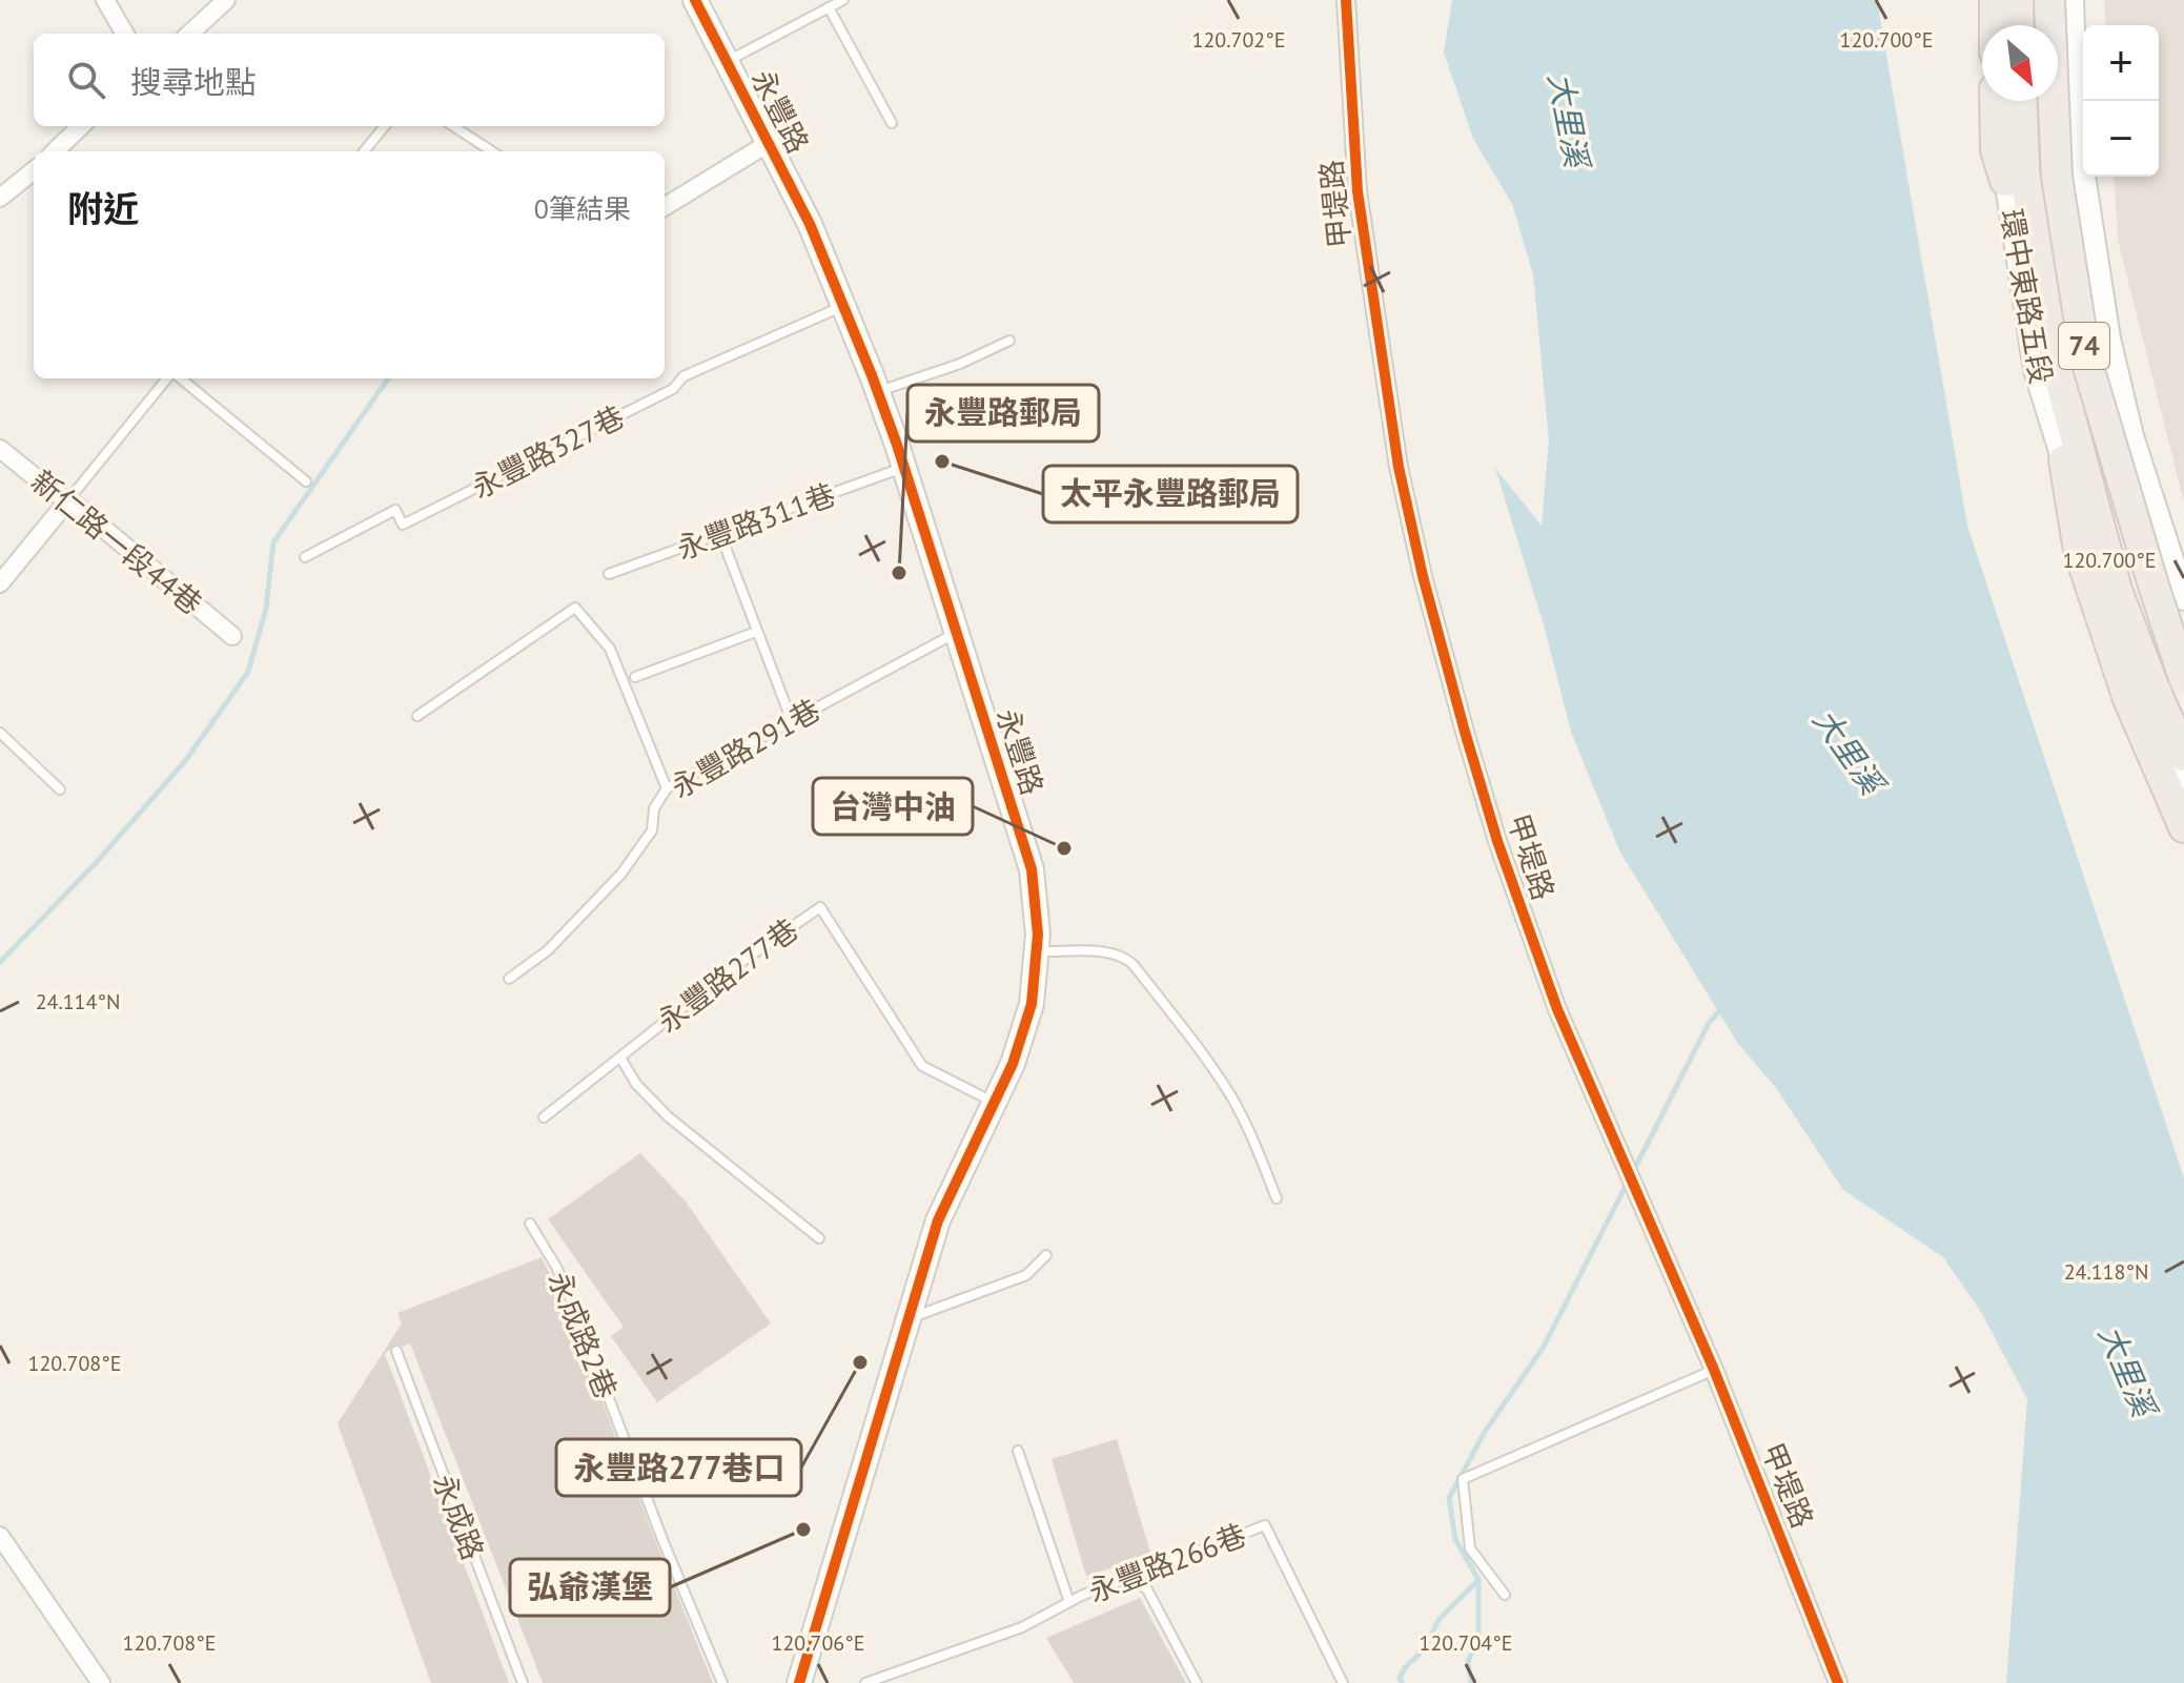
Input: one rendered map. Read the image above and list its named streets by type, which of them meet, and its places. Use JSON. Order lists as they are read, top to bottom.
{
  "streets": {
    "highway": ["74"],
    "street": [
      "永豐路",
      "甲堤路",
      "環中東路五段",
      "新仁路一段44巷"
    ],
    "lane": [
      "永豐路327巷",
      "永豐路311巷",
      "永豐路291巷",
      "永豐路277巷",
      "永成路2巷",
      "永成路",
      "永豐路266巷"
    ]
  },
  "crossings": [
    ["永豐路", "永豐路327巷"],
    ["永豐路", "永豐路311巷"],
    ["永豐路", "永豐路291巷"],
    ["永豐路", "永豐路277巷"]
  ],
  "water": ["大里溪"],
  "places": [
    "太平永豐路郵局",
    "永豐路郵局",
    "台灣中油",
    "永豐路277巷口",
    "弘爺漢堡"
  ],
  "north": "bottom right",
  "page": {
    "map_buttons": ["+", "−"],
    "search": "搜尋地點",
    "heading": ["附近", "0筆結果"]
  },
  "coordinates": [
    "120.702°E",
    "120.700°E",
    "24.114°N",
    "24.118°N",
    "120.708°E",
    "120.706°E",
    "120.704°E"
  ]
}
